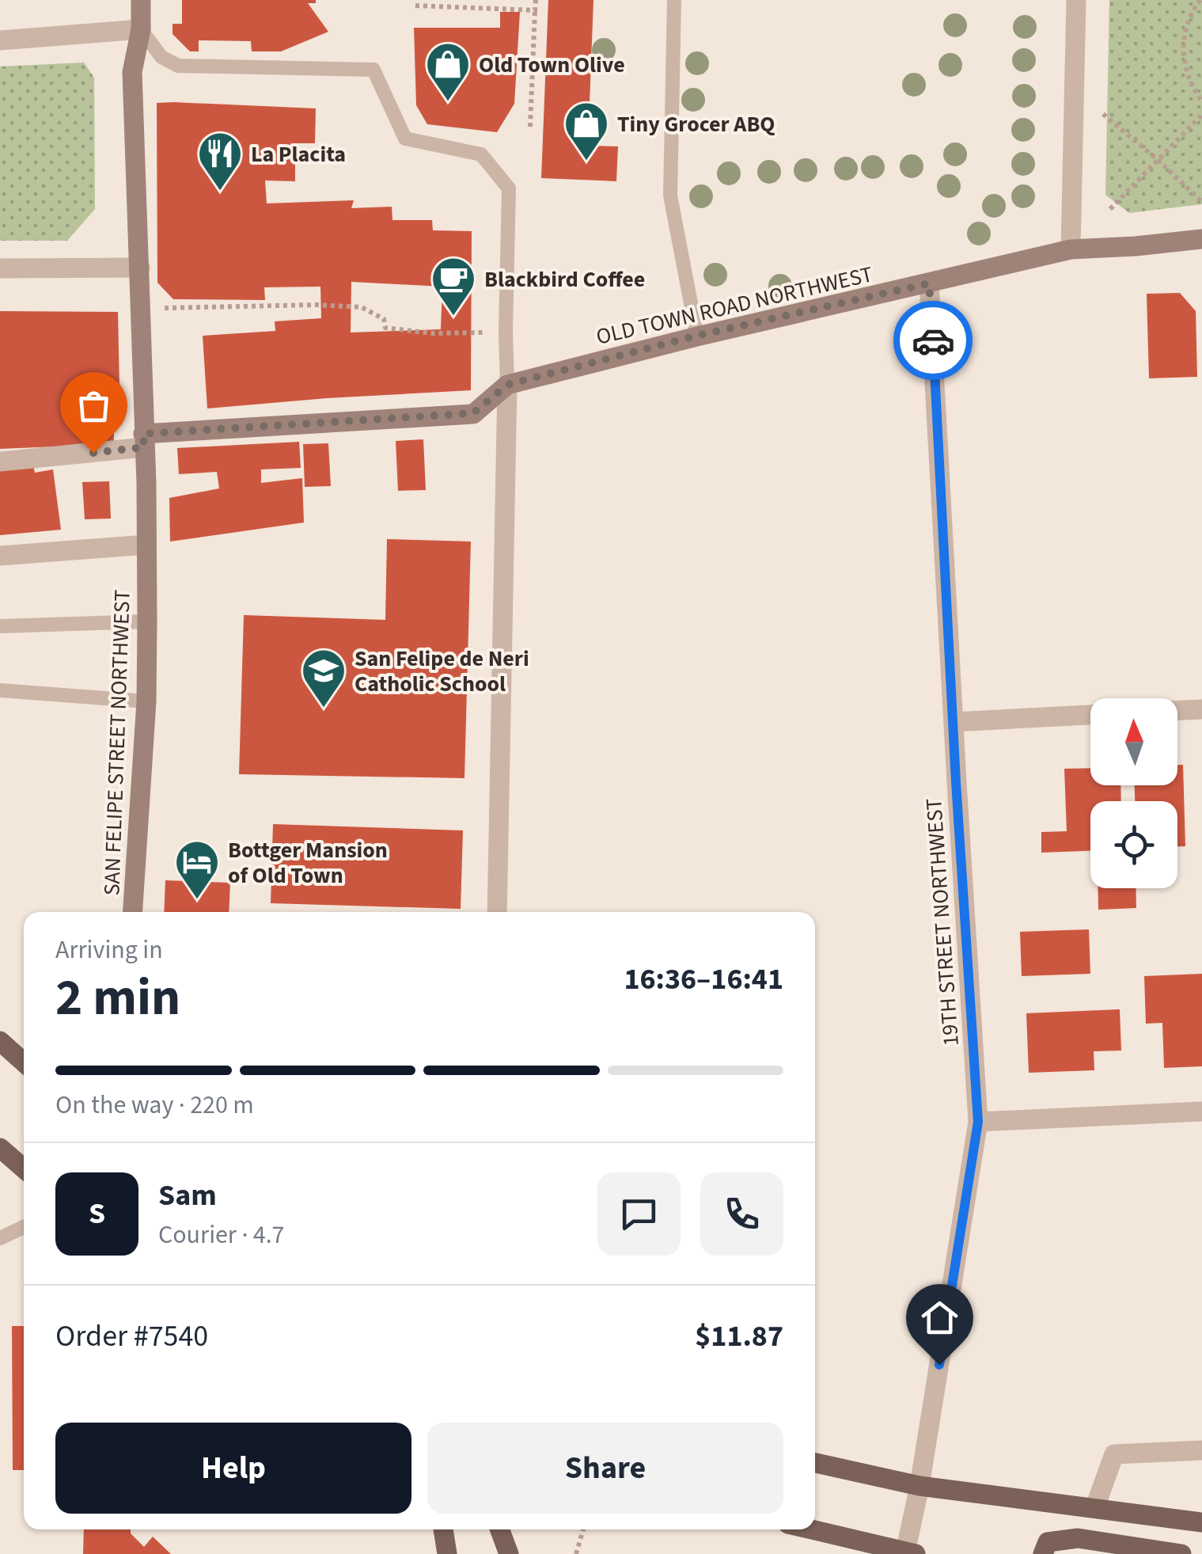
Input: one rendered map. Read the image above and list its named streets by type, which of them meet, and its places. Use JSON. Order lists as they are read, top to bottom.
{
  "streets": {
    "street": ["OLD TOWN ROAD NORTHWEST", "SAN FELIPE STREET NORTHWEST", "19TH STREET NORTHWEST"]
  },
  "crossings": [
    ["OLD TOWN ROAD NORTHWEST", "SAN FELIPE STREET NORTHWEST"],
    ["OLD TOWN ROAD NORTHWEST", "19TH STREET NORTHWEST"]
  ],
  "places": {
    "shop": ["Old Town Olive", "Tiny Grocer ABQ"],
    "restaurant": ["La Placita"],
    "cafe": ["Blackbird Coffee"],
    "school or university": ["San Felipe de Neri Catholic School"],
    "hotel": ["Bottger Mansion of Old Town"]
  },
  "north": "top",
  "page": {
    "heading": ["2 min", "Arriving in", "16:36–16:41"],
    "panel": [
      "Sam",
      "Courier · 4.7",
      "Order #7540",
      "$11.87"
    ],
    "bar": "On the way · 220 m",
    "round": "S",
    "buttons": ["Help", "Share"]
  }
}
